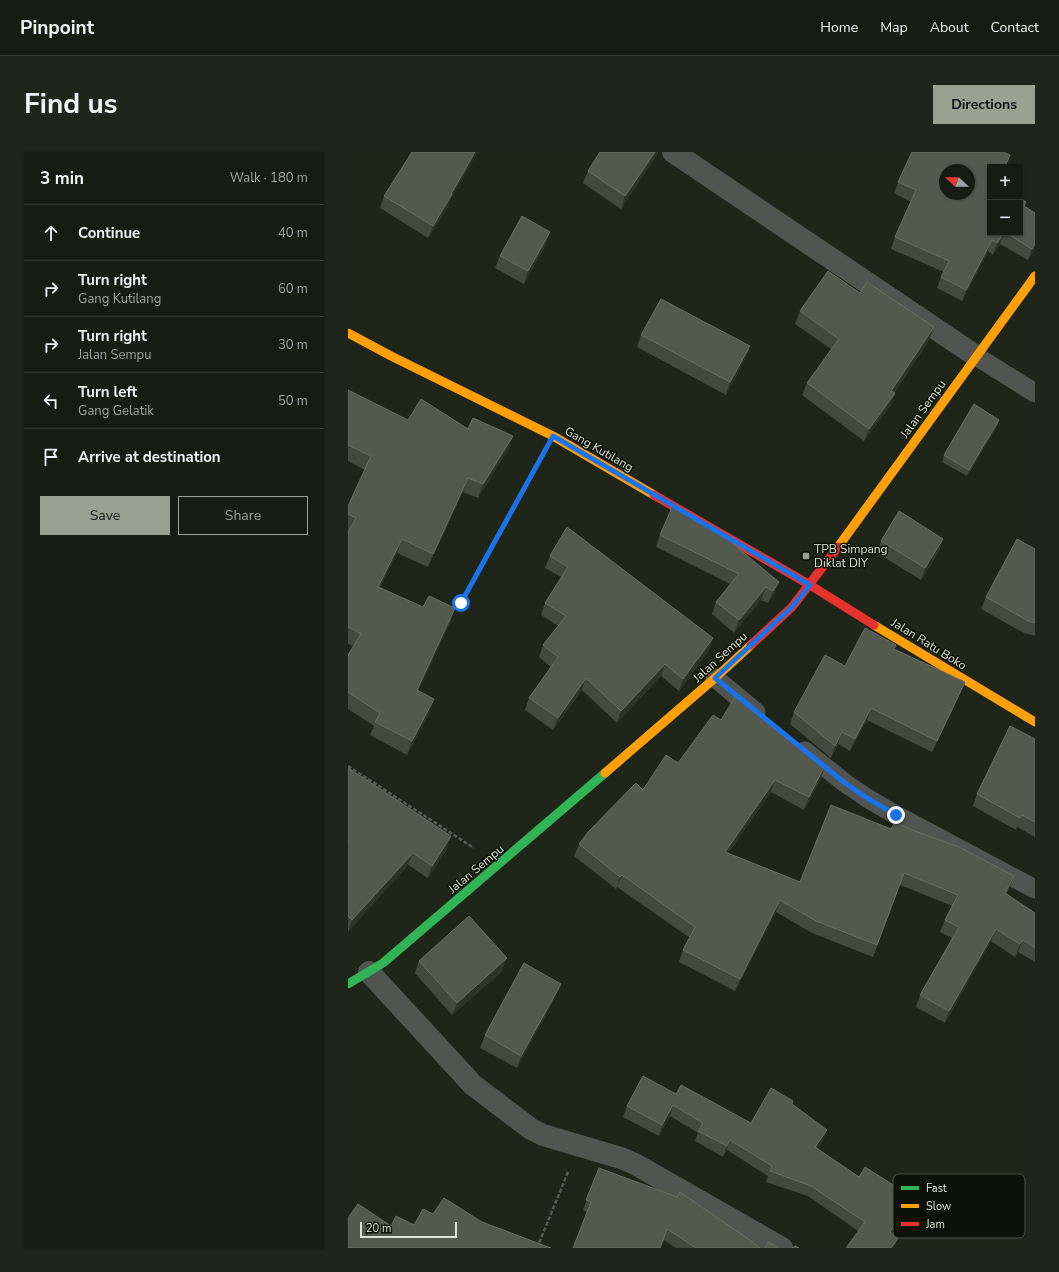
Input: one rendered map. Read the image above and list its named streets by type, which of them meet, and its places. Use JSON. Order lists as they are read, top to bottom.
{
  "streets": {
    "main road": ["Jalan Sempu", "Gang Kutilang", "Jalan Ratu Boko"]
  },
  "crossings": [
    ["Jalan Sempu", "Gang Kutilang"],
    ["Jalan Sempu", "Jalan Ratu Boko"],
    ["Gang Kutilang", "Jalan Ratu Boko"]
  ],
  "places": {
    "transit": ["TPB Simpang Diklat DIY"]
  },
  "legend": ["Fast", "Slow", "Jam"],
  "scale_bar": "20 m",
  "north": "left",
  "page": {
    "header": "Pinpoint",
    "nav": [
      "Home",
      "Map",
      "About",
      "Contact"
    ],
    "title": "Find us",
    "buttons": [
      "Directions",
      ["Save", "Share"]
    ],
    "heading": ["3 min", "Walk · 180 m"],
    "map_buttons": ["+", "−"],
    "list": [
      ["Continue", "40 m"],
      ["Turn right", "Gang Kutilang", "60 m"],
      ["Turn right", "Jalan Sempu", "30 m"],
      ["Turn left", "Gang Gelatik", "50 m"],
      "Arrive at destination"
    ],
    "scale": "20 m"
  }
}
